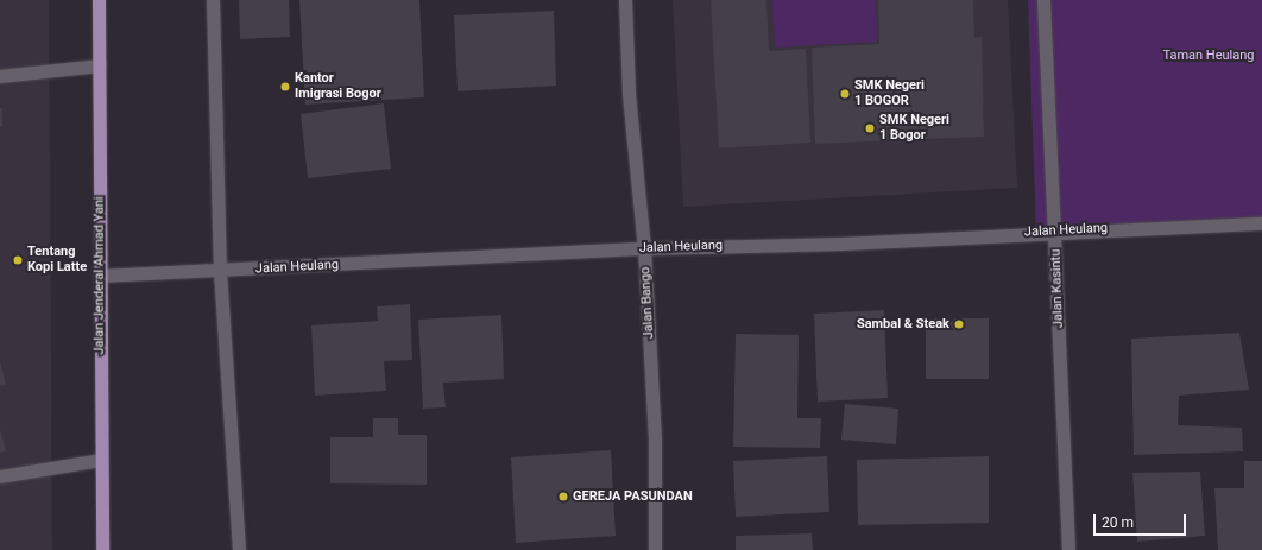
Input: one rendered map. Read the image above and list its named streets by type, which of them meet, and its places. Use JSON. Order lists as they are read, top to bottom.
{
  "streets": {
    "main road": ["Jalan Jenderal Ahmad Yani"],
    "street": ["Jalan Heulang", "Jalan Kasintu", "Jalan Bango"]
  },
  "crossings": [
    ["Jalan Heulang", "Jalan Jenderal Ahmad Yani"],
    ["Jalan Heulang", "Jalan Kasintu"],
    ["Jalan Heulang", "Jalan Bango"]
  ],
  "parks": ["Taman Heulang"],
  "places": [
    "Kantor Imigrasi Bogor",
    "SMK Negeri 1 BOGOR",
    "SMK Negeri 1 Bogor",
    "Tentang Kopi Latte",
    "Sambal & Steak",
    "GEREJA PASUNDAN"
  ],
  "scale_bar": "20 m"
}
